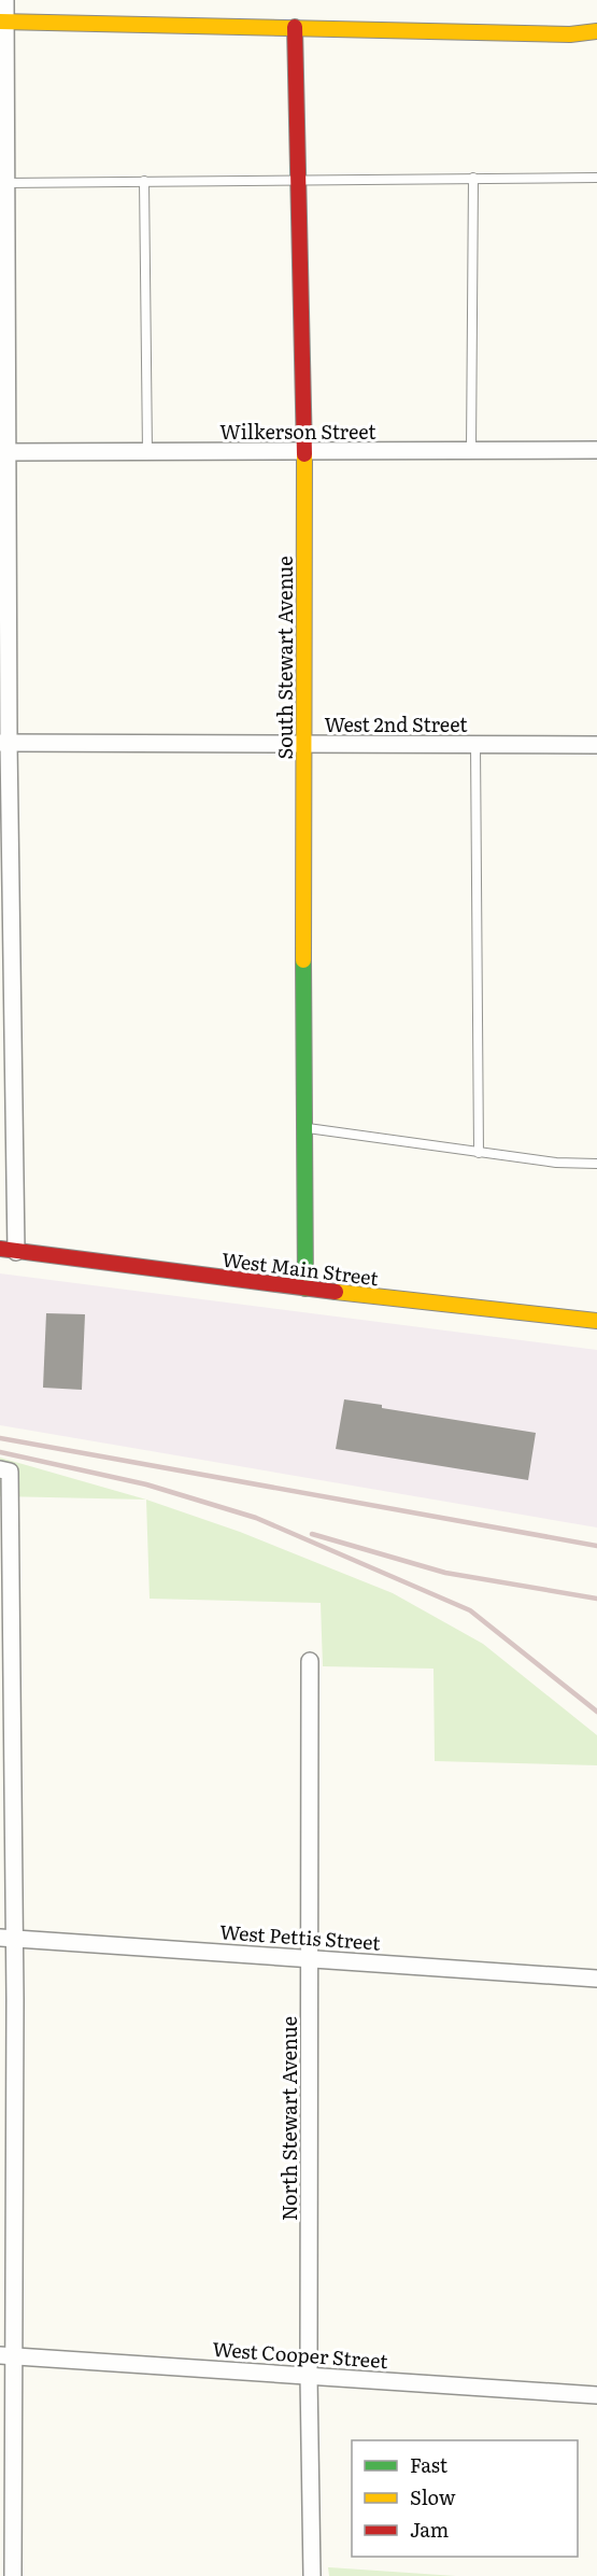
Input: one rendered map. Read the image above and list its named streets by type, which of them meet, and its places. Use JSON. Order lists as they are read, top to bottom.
{
  "streets": {
    "street": [
      "Wilkerson Street",
      "South Stewart Avenue",
      "West 2nd Street",
      "West Main Street",
      "West Pettis Street",
      "North Stewart Avenue",
      "West Cooper Street"
    ]
  },
  "crossings": [
    ["Wilkerson Street", "South Stewart Avenue"],
    ["South Stewart Avenue", "West 2nd Street"],
    ["South Stewart Avenue", "West Main Street"],
    ["West Pettis Street", "North Stewart Avenue"],
    ["North Stewart Avenue", "West Cooper Street"]
  ],
  "legend": ["Fast", "Slow", "Jam"]
}
